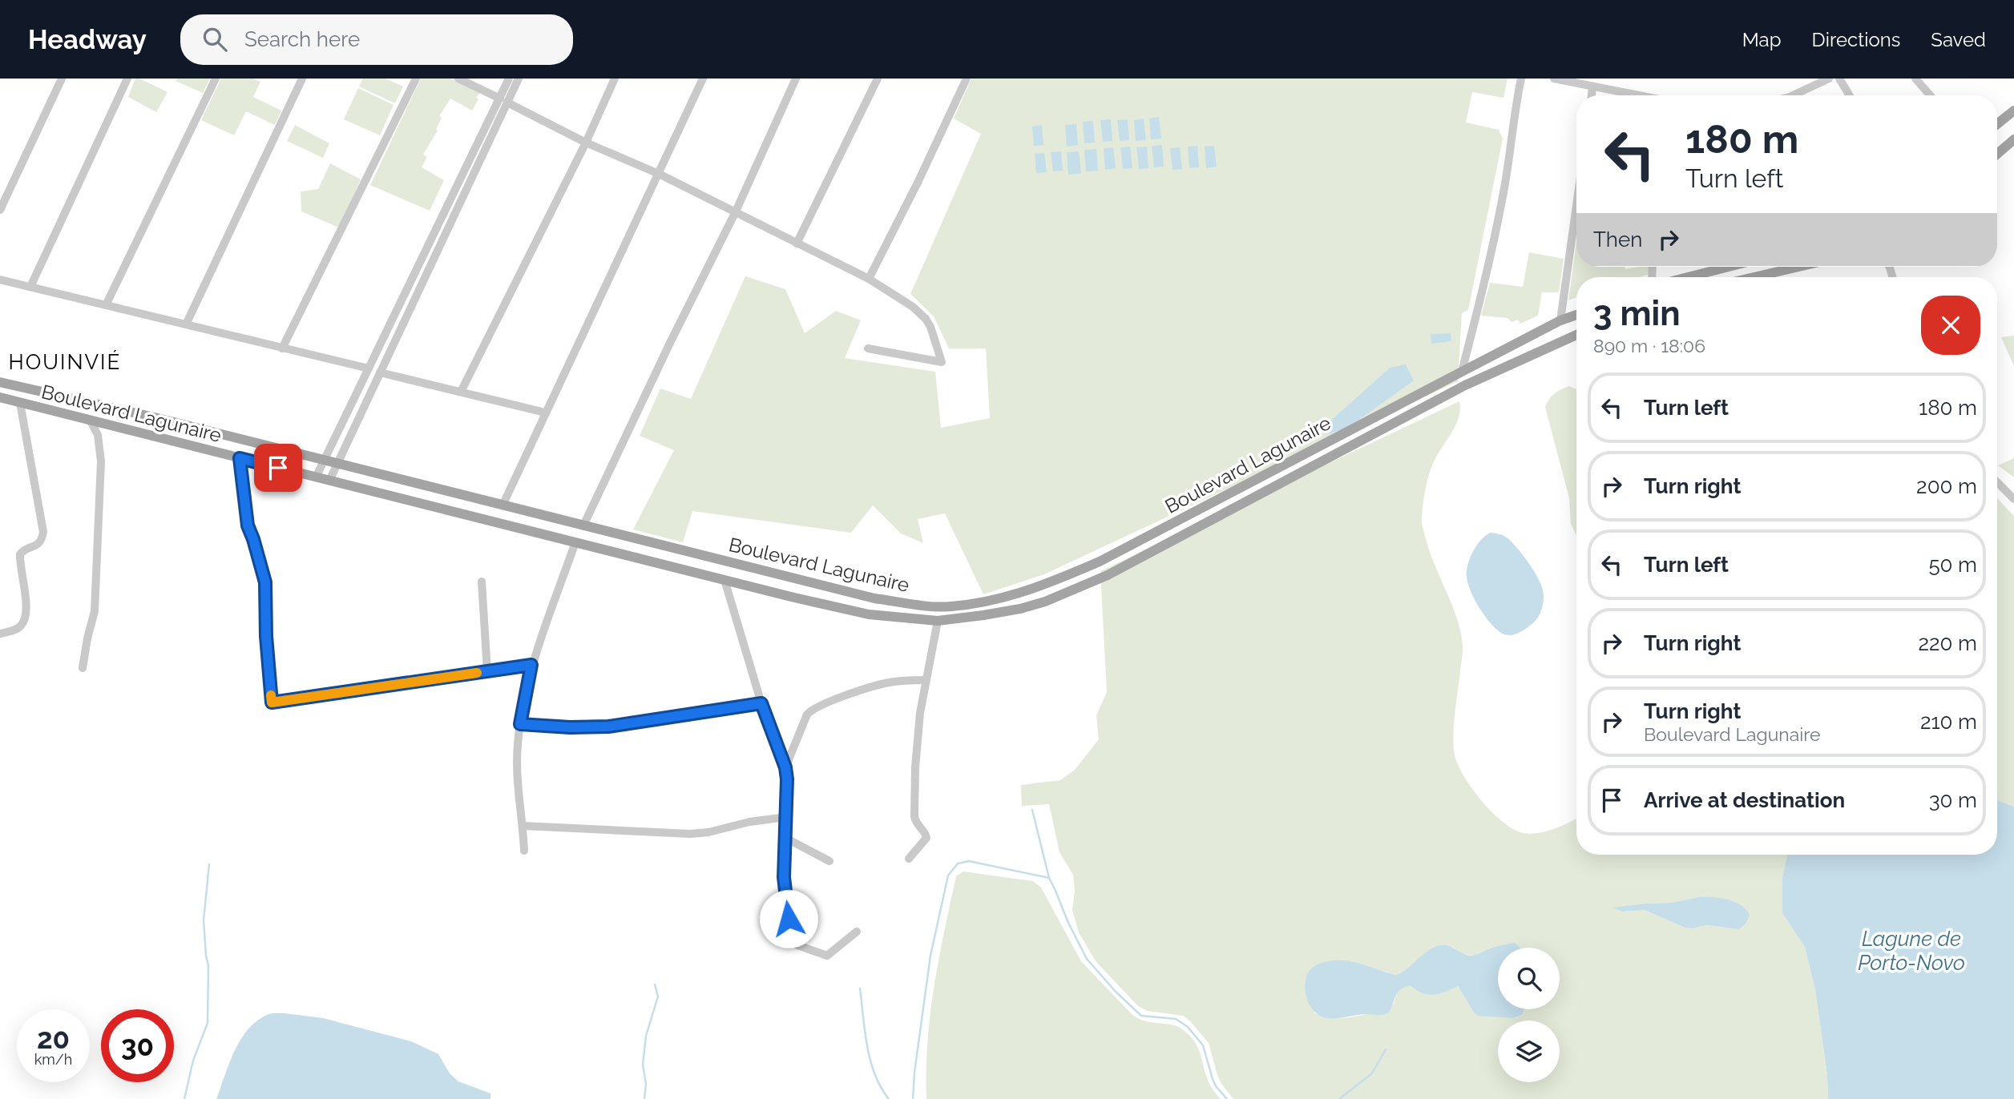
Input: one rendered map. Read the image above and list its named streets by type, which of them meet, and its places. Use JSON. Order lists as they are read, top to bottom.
{
  "streets": {
    "main road": ["Boulevard Lagunaire"]
  },
  "districts": ["HOUINVIÉ"],
  "water": ["Lagune de Porto-Novo"],
  "page": {
    "header": "Headway",
    "search": "Search here",
    "nav": ["Map", "Directions", "Saved"],
    "turn": ["180 m", "Turn left"],
    "then": "Then",
    "heading": ["3 min", "890 m · 18:06"],
    "list": [
      {
        "name": "Turn left",
        "value": "180 m"
      },
      {
        "name": "Turn right",
        "value": "200 m"
      },
      {
        "name": "Turn left",
        "value": "50 m"
      },
      {
        "name": "Turn right",
        "value": "220 m"
      },
      {
        "name": "Turn right",
        "note": "Boulevard Lagunaire",
        "value": "210 m"
      },
      {
        "name": "Arrive at destination",
        "value": "30 m"
      }
    ],
    "speed": "20 km/h",
    "limit": "30"
  }
}
